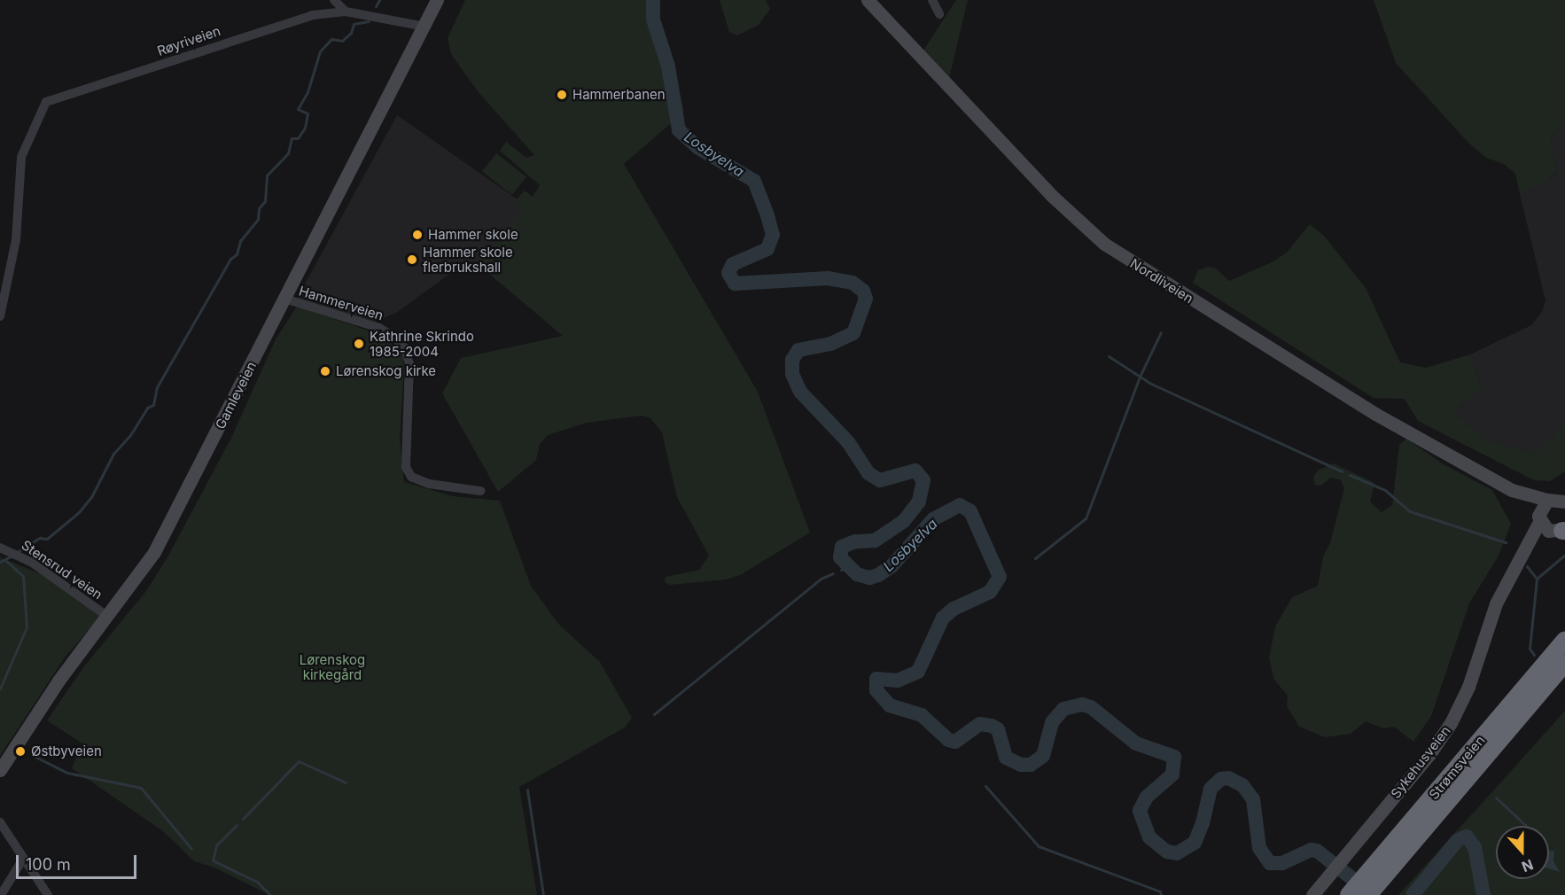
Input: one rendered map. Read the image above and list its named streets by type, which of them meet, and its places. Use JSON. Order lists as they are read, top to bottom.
{
  "streets": {
    "highway": ["Strømsveien"],
    "main road": ["Nordliveien", "Gamleveien", "Sykehusveien"],
    "street": ["Røyriveien", "Hammerveien", "Stensrud veien"]
  },
  "crossings": [
    ["Nordliveien", "Sykehusveien"],
    ["Hammerveien", "Gamleveien"],
    ["Gamleveien", "Stensrud veien"]
  ],
  "water": ["Losbyelva"],
  "parks": ["Lørenskog kirkegård"],
  "places": [
    "Hammerbanen",
    "Hammer skole",
    "Hammer skole flerbrukshall",
    "Kathrine Skrindo 1985-2004",
    "Lørenskog kirke",
    "Østbyveien"
  ],
  "scale_bar": "100 m",
  "north": "bottom"
}
